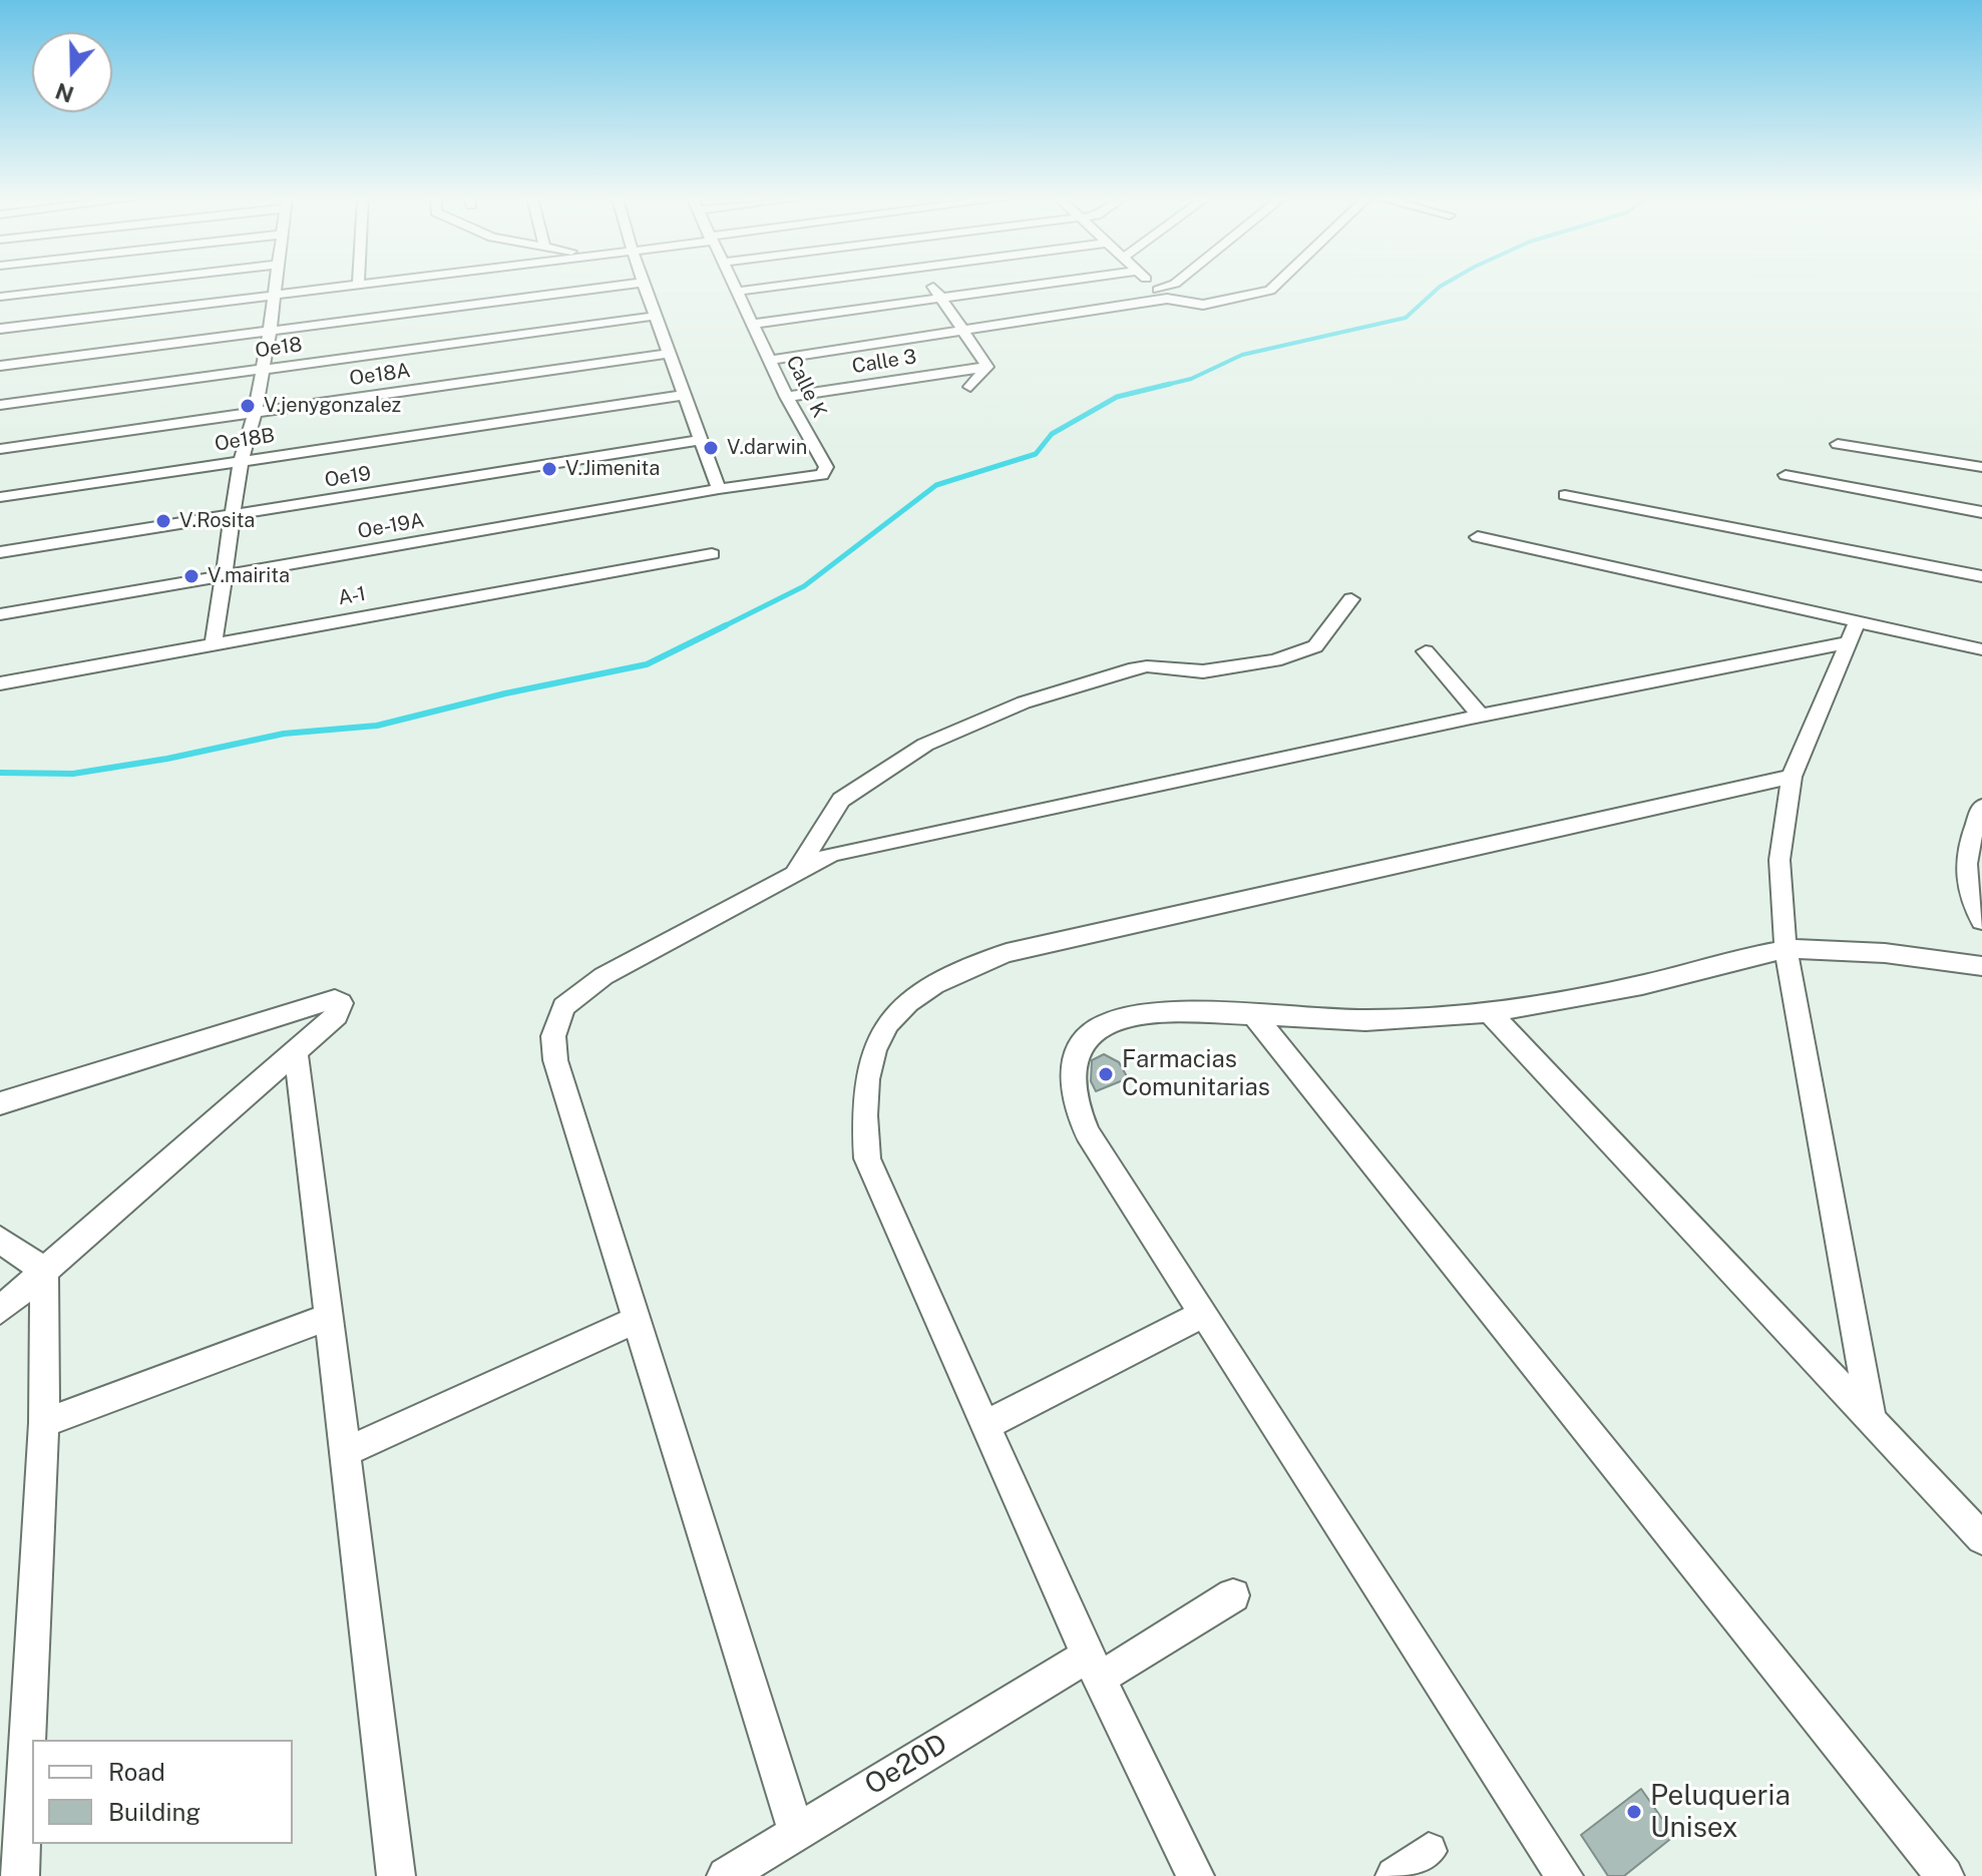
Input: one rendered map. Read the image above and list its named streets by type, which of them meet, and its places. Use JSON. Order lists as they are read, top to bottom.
{
  "streets": {
    "street": [
      "Oe18",
      "Calle 3",
      "Oe18A",
      "Calle K",
      "Oe18B",
      "Oe19",
      "Oe-19A",
      "A-1",
      "Oe20D"
    ]
  },
  "crossings": [
    ["Calle 3", "Calle K"],
    ["Calle K", "Oe-19A"]
  ],
  "places": [
    "V.jenygonzalez",
    "V.darwin",
    "V.Jimenita",
    "V.Rosita",
    "V.mairita",
    "Farmacias Comunitarias",
    "Peluqueria Unisex"
  ],
  "legend": ["Road", "Building"],
  "north": "bottom"
}
